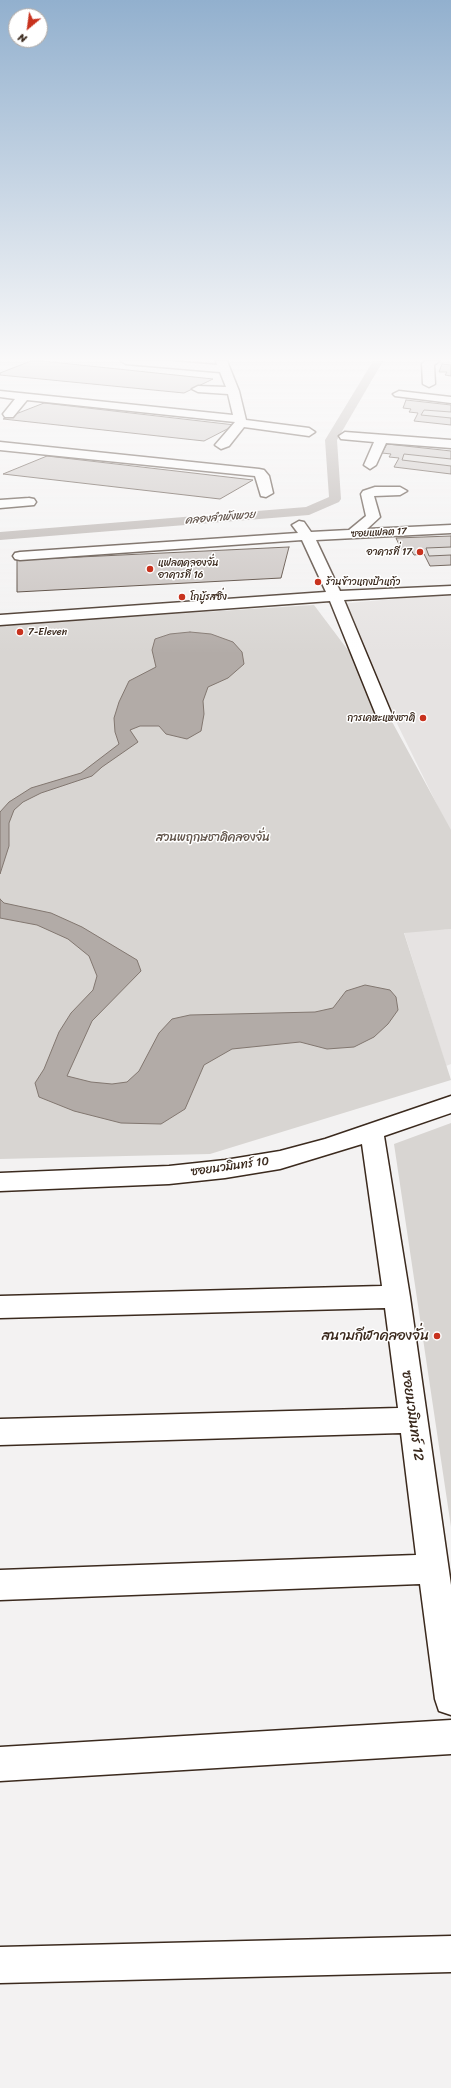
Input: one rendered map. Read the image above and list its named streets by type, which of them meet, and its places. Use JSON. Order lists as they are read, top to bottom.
{
  "streets": {
    "street": ["ซอยแฟลต 17", "ซอยนวมินทร์ 10", "ซอยนวมินทร์ 12"]
  },
  "crossings": [
    ["ซอยนวมินทร์ 10", "ซอยนวมินทร์ 12"]
  ],
  "water": ["คลองลำพังพวย"],
  "parks": ["สวนพฤกษชาติคลองจั่น"],
  "places": [
    "อาคารที่ 17",
    "แฟลตคลองจั่น อาคารที่ 16",
    "ร้านข้าวแกงป้าแก้ว",
    "โกบู้รสซิ่ง",
    "7-Eleven",
    "การเคหะแห่งชาติ",
    "สนามกีฬาคลองจั่น"
  ],
  "north": "bottom left"
}
